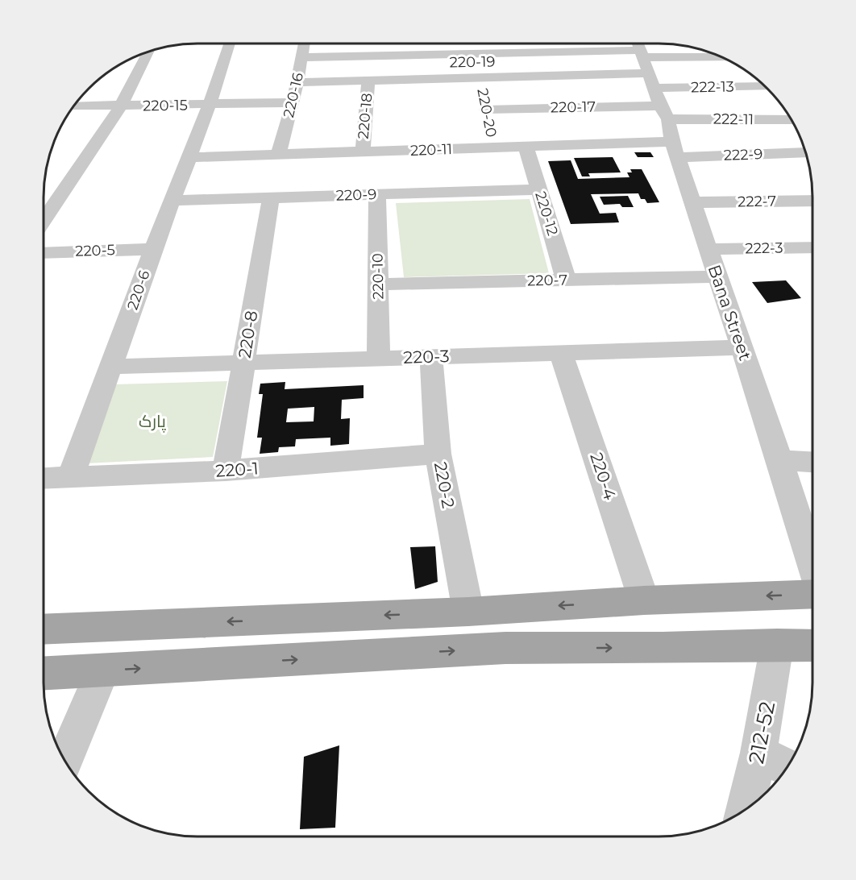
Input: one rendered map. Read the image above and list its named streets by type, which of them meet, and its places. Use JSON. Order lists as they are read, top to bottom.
{
  "streets": {
    "street": [
      "220-19",
      "222-13",
      "220-16",
      "220-15",
      "220-17",
      "220-20",
      "220-18",
      "222-11",
      "220-11",
      "222-9",
      "220-9",
      "222-7",
      "220-12",
      "222-3",
      "220-5",
      "220-10",
      "220-7",
      "220-6",
      "Bana Street",
      "220-8",
      "220-3",
      "220-1",
      "220-4",
      "220-2",
      "212-52"
    ]
  },
  "crossings": [
    ["220-19", "220-16"],
    ["220-19", "220-20"],
    ["220-19", "220-18"],
    ["220-19", "Bana Street"],
    ["222-13", "Bana Street"],
    ["220-16", "220-15"],
    ["220-16", "220-11"],
    ["220-15", "220-6"],
    ["220-17", "220-20"],
    ["220-17", "Bana Street"],
    ["220-20", "220-11"],
    ["220-18", "220-11"],
    ["222-11", "220-11"],
    ["222-11", "222-9"],
    ["222-11", "Bana Street"],
    ["220-11", "222-9"],
    ["220-11", "220-12"],
    ["220-11", "220-6"],
    ["220-11", "Bana Street"],
    ["222-9", "Bana Street"],
    ["220-9", "220-12"],
    ["220-9", "220-10"],
    ["220-9", "220-6"],
    ["220-9", "220-8"],
    ["222-7", "Bana Street"],
    ["220-12", "220-7"],
    ["222-3", "Bana Street"],
    ["220-5", "220-6"],
    ["220-10", "220-7"],
    ["220-10", "220-3"],
    ["220-7", "Bana Street"],
    ["220-6", "220-3"],
    ["220-6", "220-1"],
    ["Bana Street", "220-3"],
    ["220-8", "220-3"],
    ["220-8", "220-1"],
    ["220-3", "220-4"],
    ["220-3", "220-2"],
    ["220-1", "220-2"]
  ],
  "parks": ["پارک"]
}
